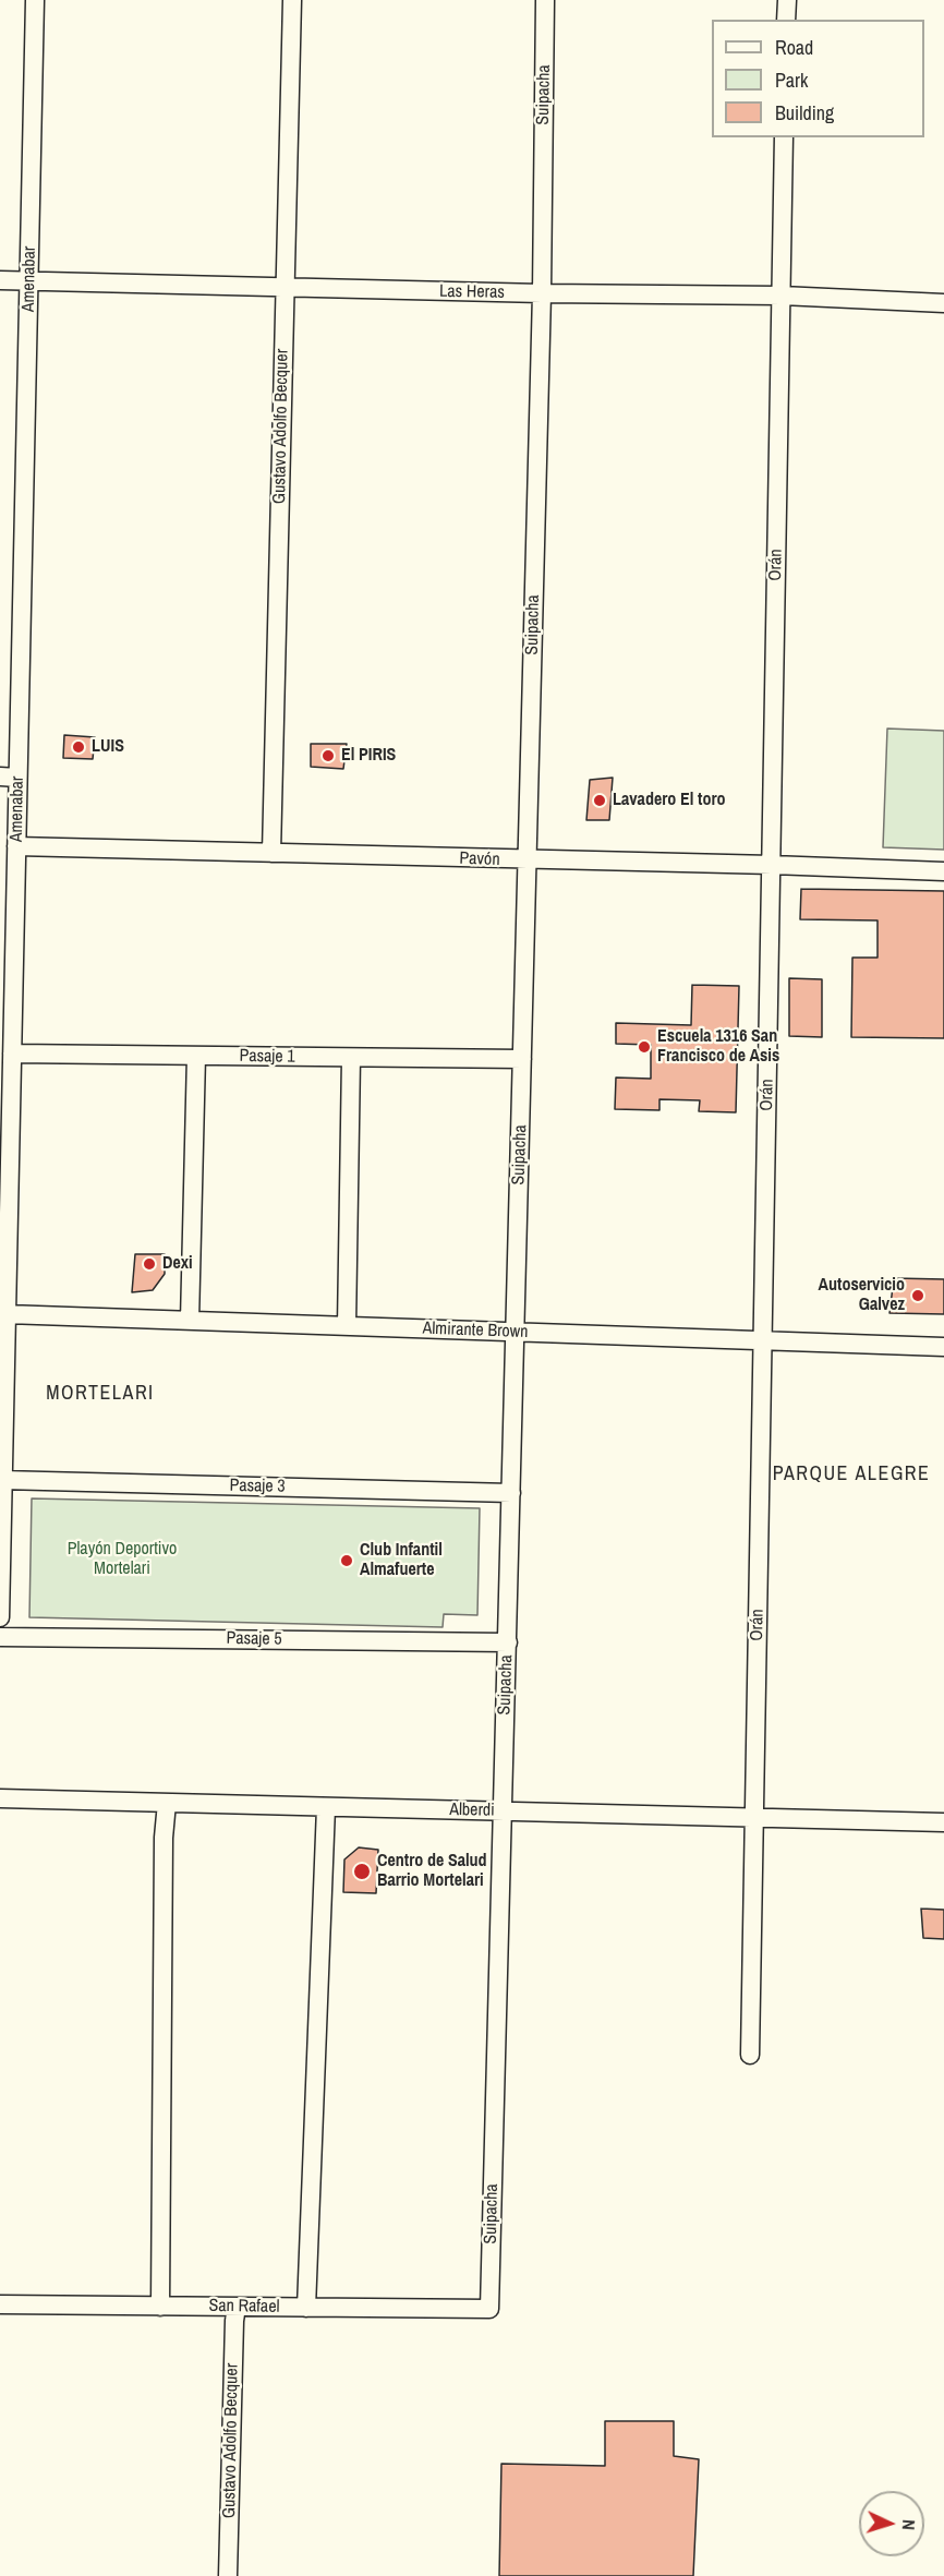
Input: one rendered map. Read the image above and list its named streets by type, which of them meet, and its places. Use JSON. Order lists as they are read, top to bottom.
{
  "streets": {
    "street": [
      "Suipacha",
      "Amenabar",
      "Las Heras",
      "Gustavo Adolfo Becquer",
      "Orán",
      "Pavón",
      "Pasaje 1",
      "Almirante Brown",
      "Pasaje 3",
      "Pasaje 5",
      "Alberdi",
      "San Rafael"
    ]
  },
  "crossings": [
    ["Suipacha", "Las Heras"],
    ["Suipacha", "Pavón"],
    ["Suipacha", "Pasaje 1"],
    ["Suipacha", "Almirante Brown"],
    ["Suipacha", "Pasaje 3"],
    ["Suipacha", "Pasaje 5"],
    ["Suipacha", "Alberdi"],
    ["Suipacha", "San Rafael"],
    ["Amenabar", "Las Heras"],
    ["Amenabar", "Pavón"],
    ["Amenabar", "Pasaje 1"],
    ["Amenabar", "Almirante Brown"],
    ["Amenabar", "Pasaje 3"],
    ["Las Heras", "Gustavo Adolfo Becquer"],
    ["Las Heras", "Orán"],
    ["Gustavo Adolfo Becquer", "Pavón"],
    ["Gustavo Adolfo Becquer", "San Rafael"],
    ["Orán", "Pavón"],
    ["Orán", "Almirante Brown"],
    ["Orán", "Alberdi"]
  ],
  "districts": ["MORTELARI", "PARQUE ALEGRE"],
  "parks": ["Playón Deportivo Mortelari"],
  "places": [
    "LUIS",
    "El PIRIS",
    "Lavadero El toro",
    "Escuela 1316 San Francisco de Asis",
    "Dexi",
    "Autoservicio Galvez",
    "Club Infantil Almafuerte",
    "Centro de Salud Barrio Mortelari"
  ],
  "legend": ["Road", "Park", "Building"],
  "north": "right"
}
